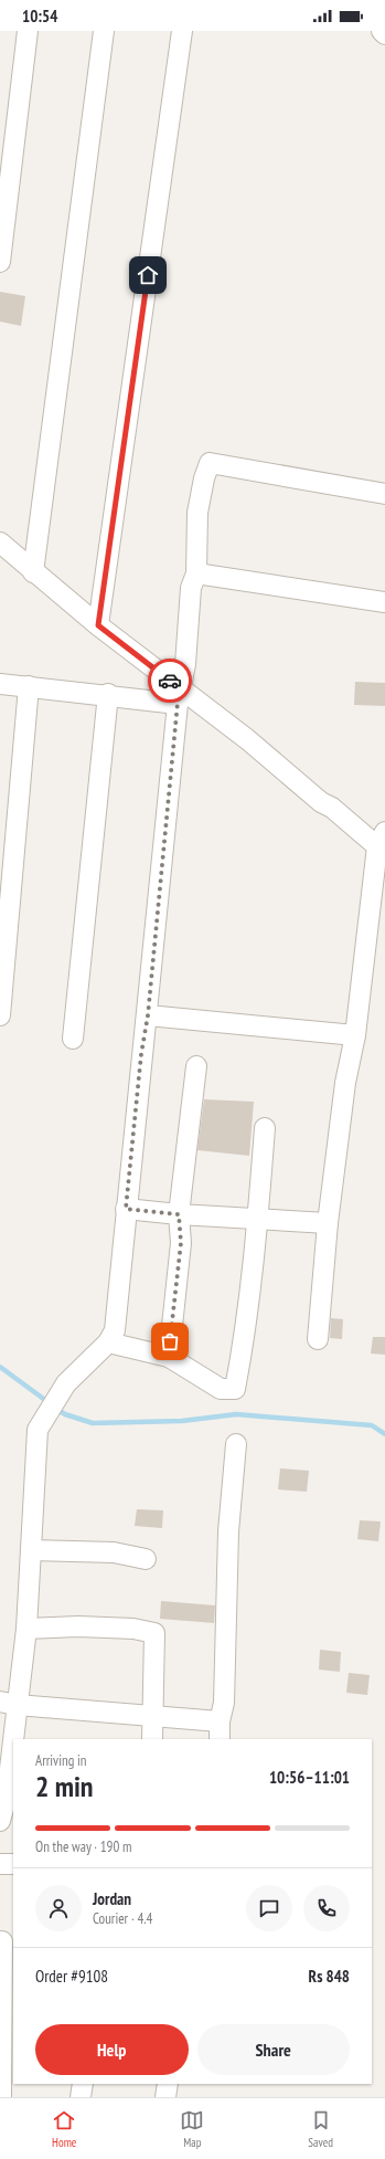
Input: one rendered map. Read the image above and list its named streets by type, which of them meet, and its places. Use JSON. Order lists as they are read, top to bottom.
{
  "page": {
    "status": "10:54",
    "heading": ["2 min", "Arriving in", "10:56–11:01"],
    "panel": [
      "Jordan",
      "Courier · 4.4",
      "Order #9108",
      "Rs 848"
    ],
    "bar": "On the way · 190 m",
    "buttons": ["Help", "Share"],
    "tabs": ["Home", "Map", "Saved"]
  }
}
